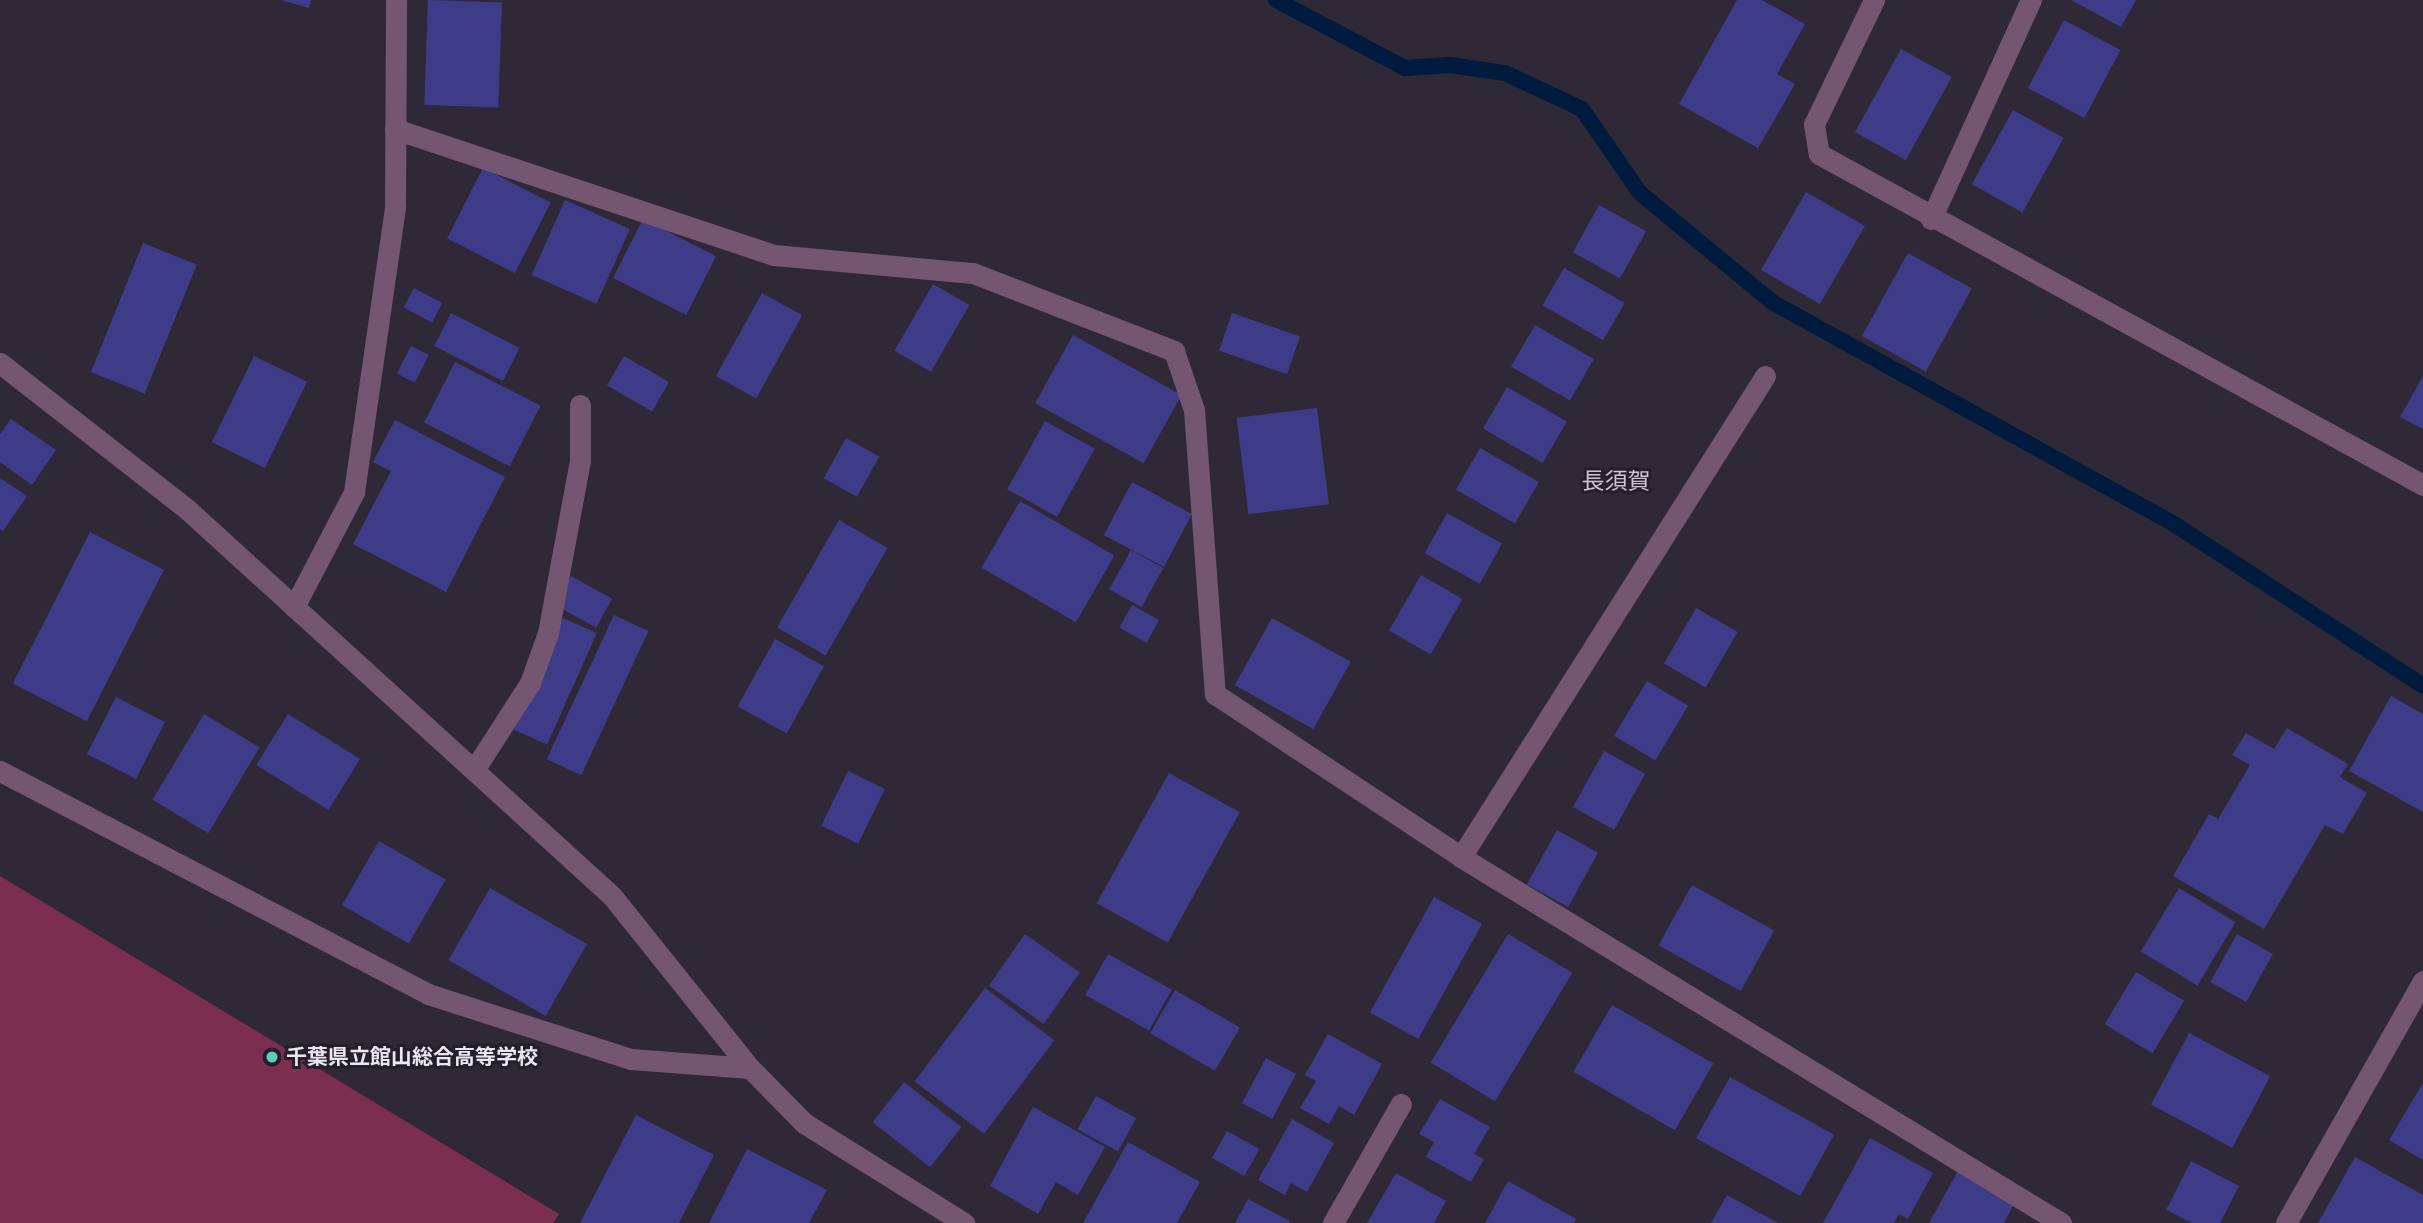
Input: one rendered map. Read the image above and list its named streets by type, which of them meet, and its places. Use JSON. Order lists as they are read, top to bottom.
{
  "districts": ["長須賀"],
  "places": ["千葉県立館山総合高等学校"]
}
